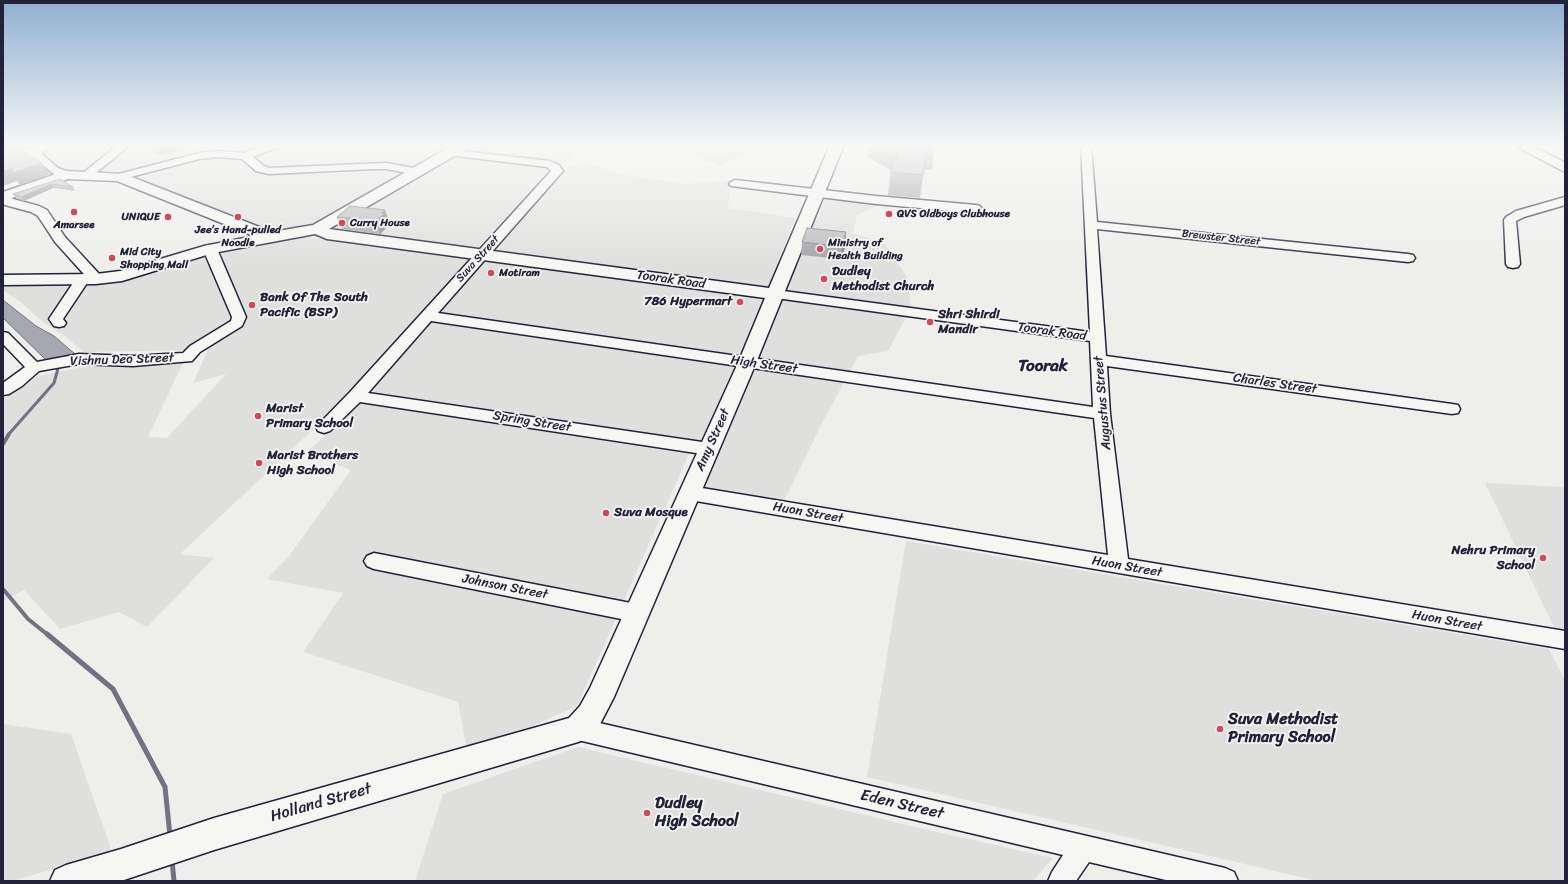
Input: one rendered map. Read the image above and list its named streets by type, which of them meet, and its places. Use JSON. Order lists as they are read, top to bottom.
{
  "streets": {
    "main road": ["Toorak Road", "Amy Street", "Holland Street"],
    "street": [
      "Brewster Street",
      "Suva Street",
      "Vishnu Deo Street",
      "High Street",
      "Charles Street",
      "Augustus Street",
      "Spring Street",
      "Huon Street",
      "Johnson Street",
      "Eden Street"
    ]
  },
  "crossings": [
    ["Brewster Street", "Augustus Street"],
    ["Suva Street", "Toorak Road"],
    ["Suva Street", "High Street"],
    ["Suva Street", "Spring Street"],
    ["Toorak Road", "Augustus Street"],
    ["Toorak Road", "Amy Street"],
    ["High Street", "Augustus Street"],
    ["High Street", "Amy Street"],
    ["Charles Street", "Augustus Street"],
    ["Augustus Street", "Huon Street"],
    ["Spring Street", "Amy Street"],
    ["Amy Street", "Huon Street"],
    ["Amy Street", "Johnson Street"],
    ["Amy Street", "Holland Street"],
    ["Amy Street", "Eden Street"],
    ["Holland Street", "Eden Street"]
  ],
  "districts": ["Toorak"],
  "places": [
    "Amarsee",
    "QVS Oldboys Clubhouse",
    "UNIQUE",
    "Jee’s Hand-pulled Noodle",
    "Curry House",
    "Ministry of Health Building",
    "Mid City Shopping Mall",
    "Motiram",
    "Dudley Methodist Church",
    "786 Hypermart",
    "Bank Of The South Pacific (BSP)",
    "Shri Shirdi Mandir",
    "Marist Primary School",
    "Marist Brothers High School",
    "Suva Mosque",
    "Nehru Primary School",
    "Suva Methodist Primary School",
    "Dudley High School"
  ]
}
